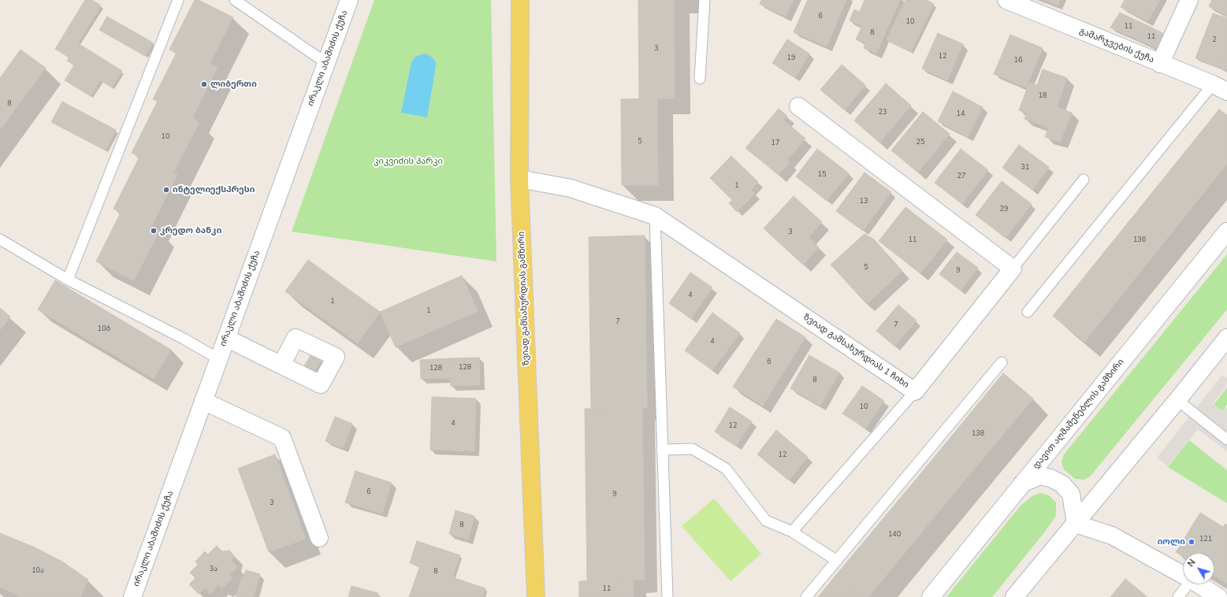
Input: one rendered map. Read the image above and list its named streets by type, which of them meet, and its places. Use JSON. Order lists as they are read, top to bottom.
{
  "streets": {
    "main road": ["ზვიად გამსახურდიას გამზირი"],
    "street": [
      "გამარჯვების ქუჩა",
      "ირაკლი აბაშიძის ქუჩა",
      "ზვიად გამსახურდიას 1 ჩიხი",
      "დავით აღმაშენებლის გამზირი"
    ]
  },
  "crossings": [
    ["ზვიად გამსახურდიას გამზირი", "ზვიად გამსახურდიას 1 ჩიხი"]
  ],
  "parks": ["კიკვიძის პარკი"],
  "places": [
    "ლიბერთი",
    "ინტელიექსპრესი",
    "კრედო ბანკი",
    "იოლი"
  ],
  "house_numbers": [
    "6",
    "10",
    "11",
    "8",
    "11",
    "2",
    "3",
    "12",
    "19",
    "16",
    "18",
    "8",
    "23",
    "14",
    "10",
    "5",
    "25",
    "17",
    "31",
    "15",
    "27",
    "1",
    "13",
    "29",
    "3",
    "11",
    "136",
    "5",
    "9",
    "4",
    "1",
    "1",
    "7",
    "7",
    "10ბ",
    "4",
    "6",
    "128",
    "128",
    "8",
    "10",
    "4",
    "12",
    "138",
    "12",
    "6",
    "9",
    "3",
    "8",
    "140",
    "121",
    "3ა",
    "10ა",
    "8",
    "11"
  ],
  "north": "top left"
}
